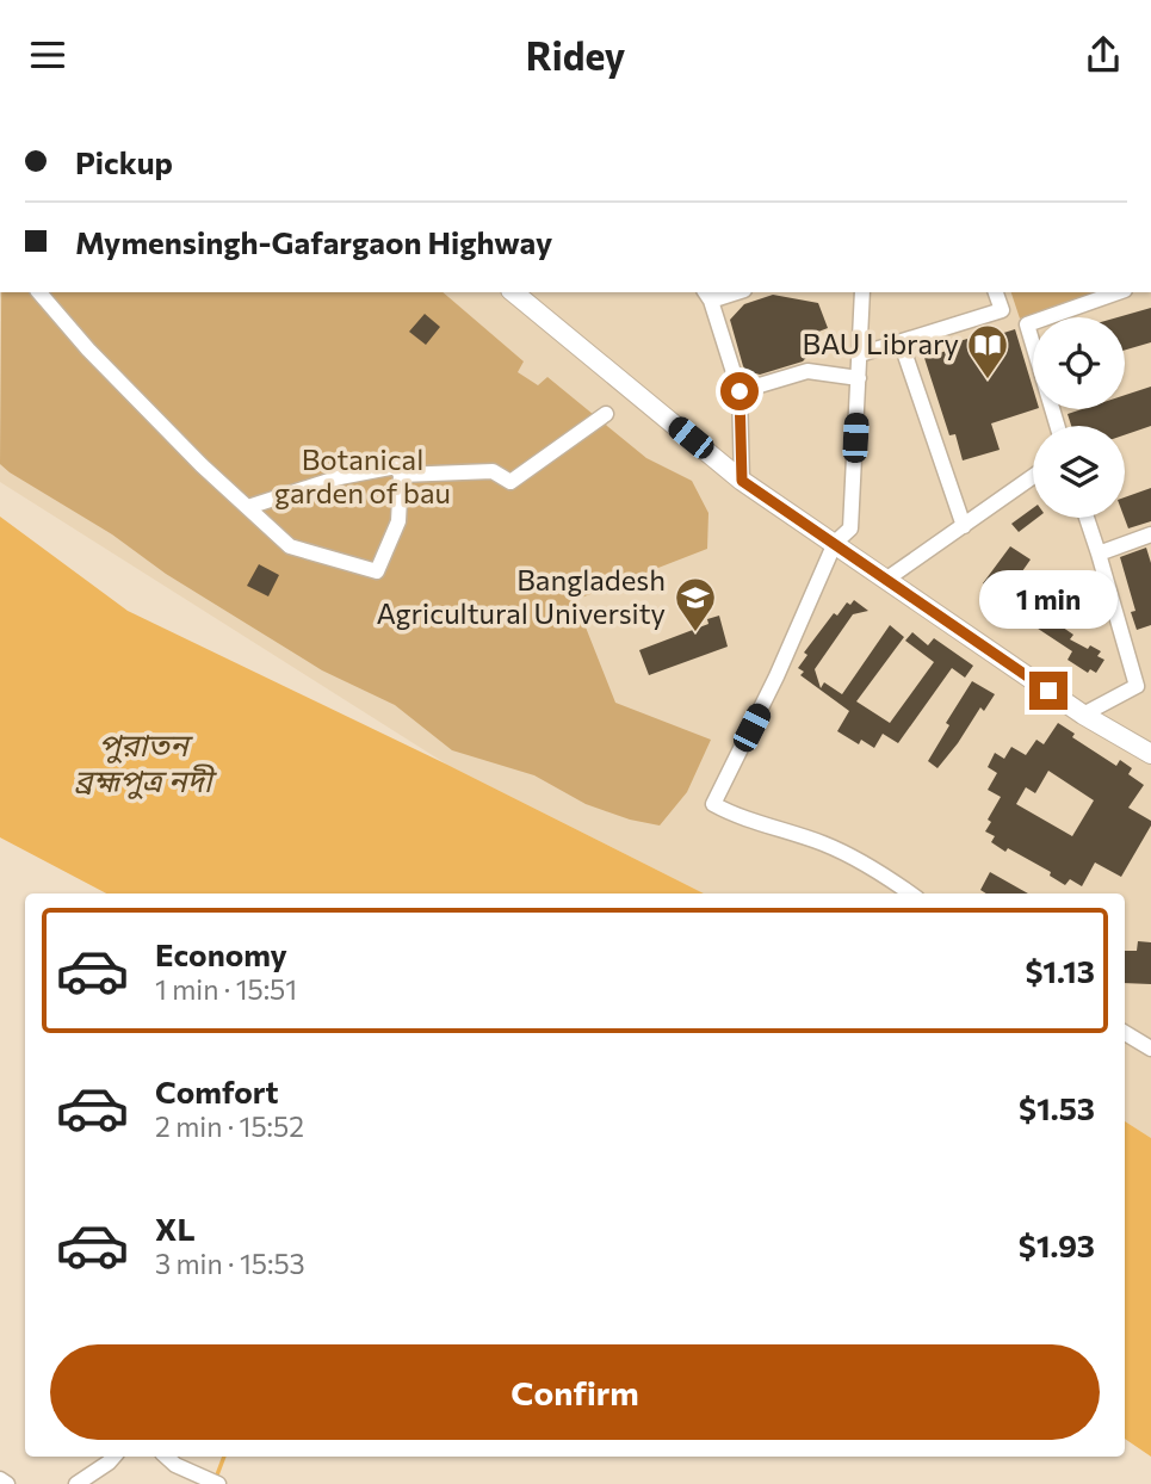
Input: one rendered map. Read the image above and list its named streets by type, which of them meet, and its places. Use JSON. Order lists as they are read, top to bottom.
{
  "water": ["পুরাতন ব্রহ্মপুত্র নদী"],
  "parks": ["Botanical garden of bau"],
  "places": {
    "library": ["BAU Library"],
    "school or university": ["Bangladesh Agricultural University"]
  },
  "page": {
    "header": "Ridey",
    "banner": ["Pickup", "Mymensingh-Gafargaon Highway"],
    "bubble": "1 min",
    "list": [
      {
        "name": "Economy",
        "note": "1 min · 15:51",
        "value": "$1.13"
      },
      {
        "name": "Comfort",
        "note": "2 min · 15:52",
        "value": "$1.53"
      },
      {
        "name": "XL",
        "note": "3 min · 15:53",
        "value": "$1.93"
      }
    ],
    "buttons": "Confirm"
  }
}
